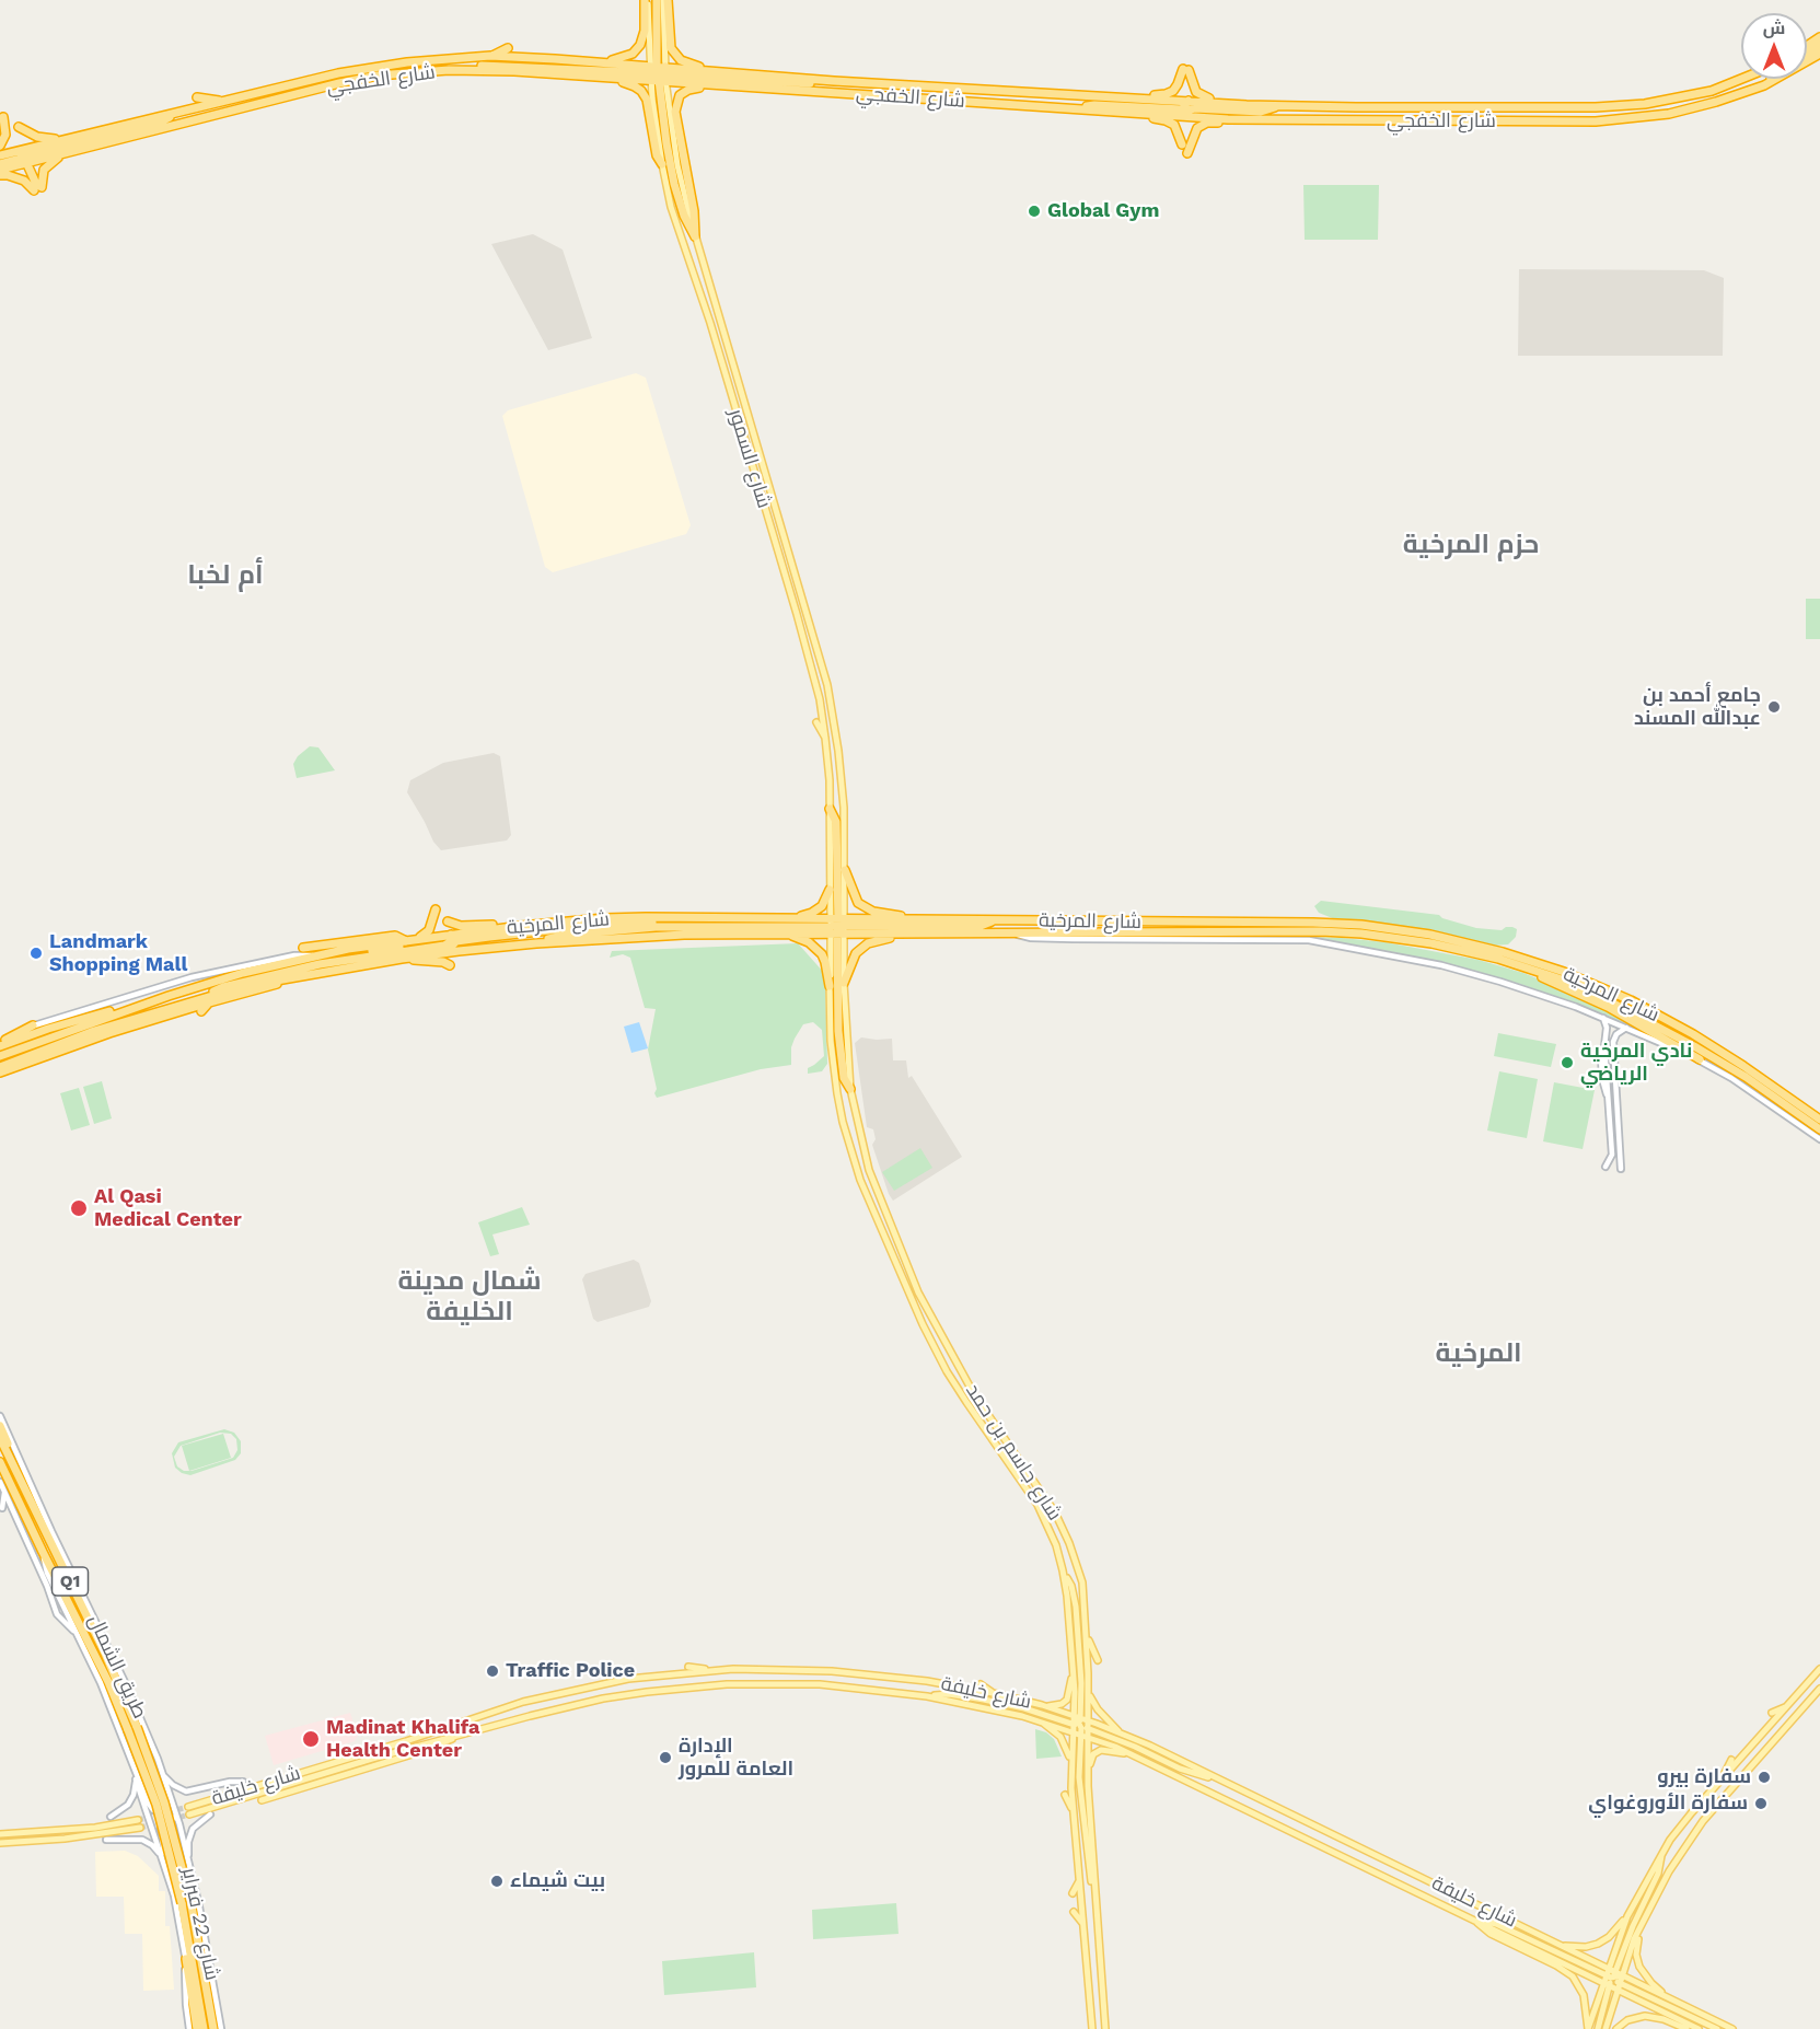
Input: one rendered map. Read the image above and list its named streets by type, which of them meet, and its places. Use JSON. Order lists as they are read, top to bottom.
{
  "streets": {
    "highway": [
      "شارع الخفجي",
      "شارع المرخية",
      "Q1",
      "طريق الشمال",
      "شارع 22 فبراير"
    ],
    "main road": ["شارع السمور", "شارع جاسم بن حمد", "شارع خليفة"]
  },
  "crossings": [
    ["شارع الخفجي", "شارع السمور"],
    ["شارع السمور", "شارع المرخية"],
    ["شارع السمور", "شارع جاسم بن حمد"],
    ["شارع المرخية", "شارع جاسم بن حمد"],
    ["شارع جاسم بن حمد", "شارع خليفة"],
    ["طريق الشمال", "شارع 22 فبراير"]
  ],
  "districts": [
    "حزم المرخية",
    "أم لخبا",
    "شمال مدينة الخليفة",
    "المرخية"
  ],
  "places": [
    "Global Gym",
    "جامع أحمد بن عبدالله المسند",
    "Landmark Shopping Mall",
    "نادي المرخية الرياضي",
    "Al Qasi Medical Center",
    "Traffic Police",
    "Madinat Khalifa Health Center",
    "الإدارة العامة للمرور",
    "سفارة بيرو",
    "سفارة الأوروغواي",
    "بيت شيماء"
  ],
  "north": "top"
}
